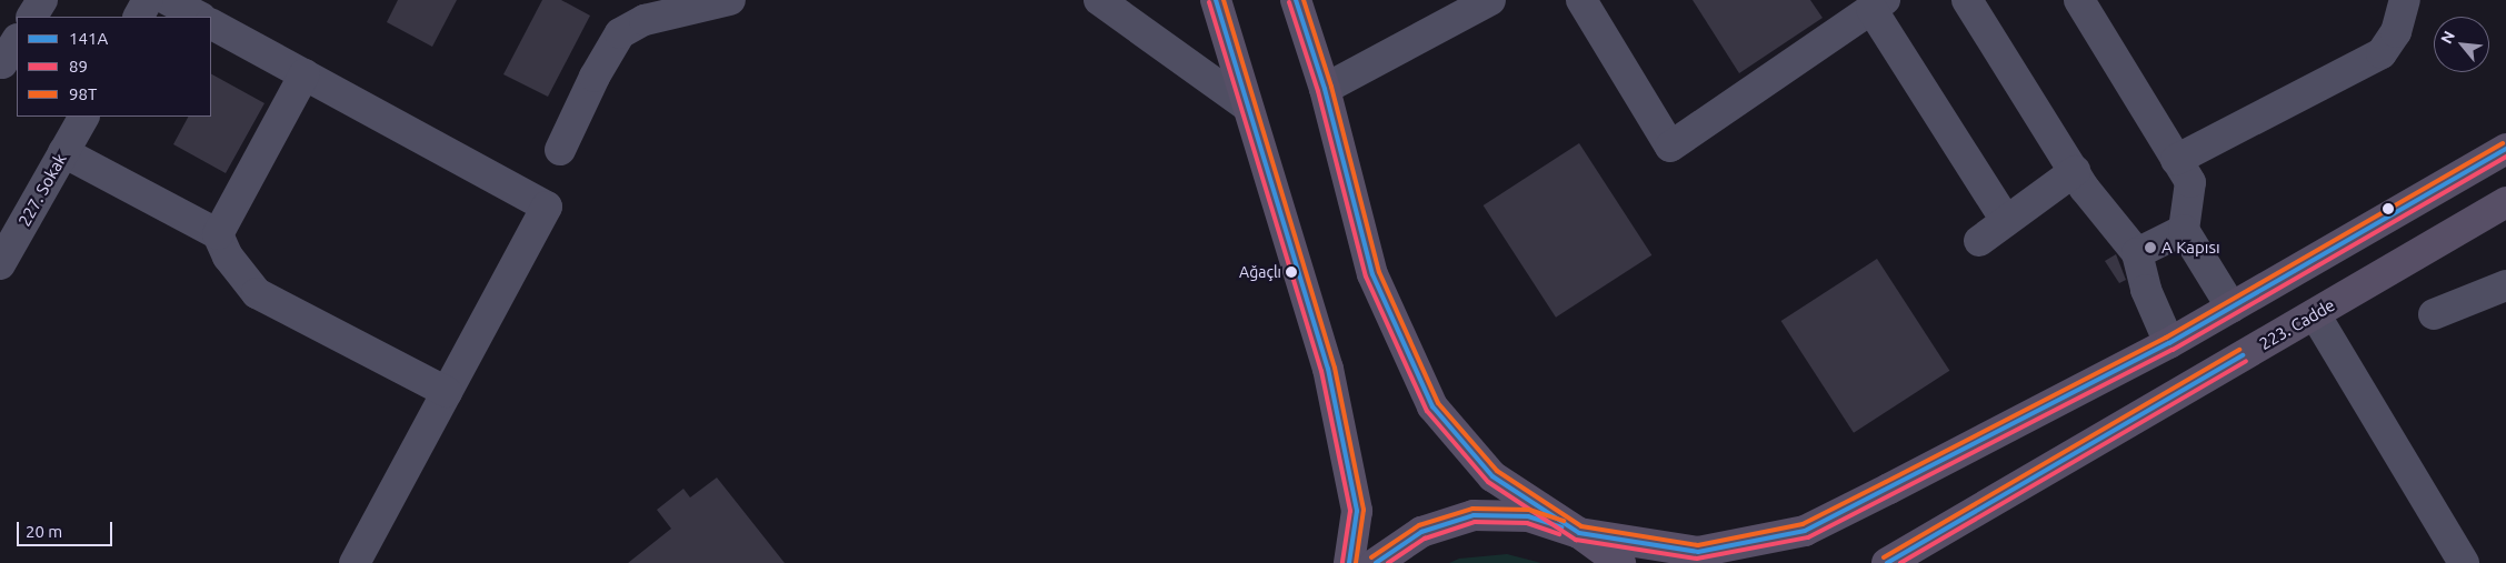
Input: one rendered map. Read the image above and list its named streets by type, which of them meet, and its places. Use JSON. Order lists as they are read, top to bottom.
{
  "streets": {
    "main road": ["223. Cadde"],
    "street": ["227. Sokak"]
  },
  "places": ["A Kapısı", "Ağaçlı"],
  "lines": ["transit line 141A", "transit line 98T", "transit line 89"],
  "legend": ["141A", "89", "98T"],
  "scale_bar": "20 m",
  "north": "top left"
}
